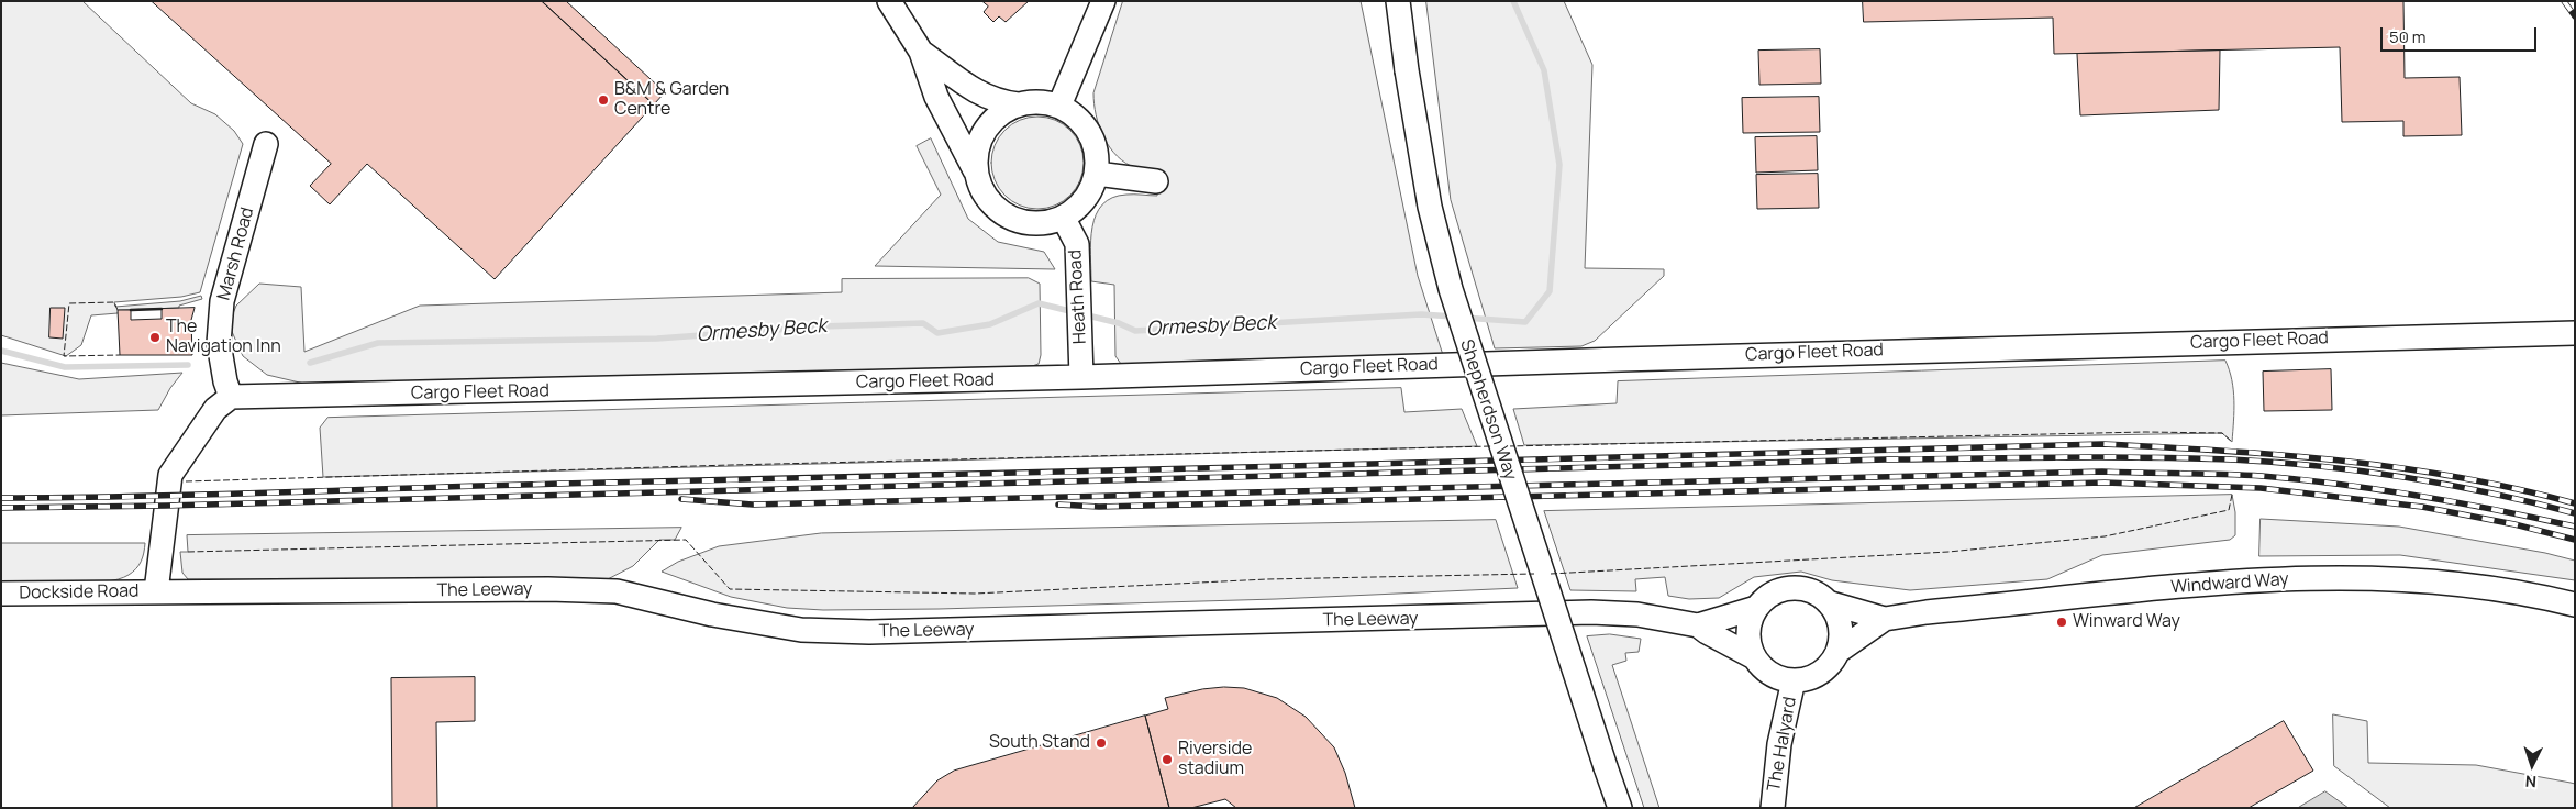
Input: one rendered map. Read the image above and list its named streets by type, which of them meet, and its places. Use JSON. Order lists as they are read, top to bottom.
{
  "streets": {
    "street": [
      "Marsh Road",
      "Heath Road",
      "Cargo Fleet Road",
      "Shepherdson Way",
      "Windward Way",
      "The Leeway",
      "Dockside Road",
      "The Halyard"
    ]
  },
  "crossings": [
    ["Marsh Road", "Cargo Fleet Road"],
    ["Heath Road", "Cargo Fleet Road"],
    ["Windward Way", "The Leeway"],
    ["Windward Way", "The Halyard"],
    ["The Leeway", "Dockside Road"],
    ["The Leeway", "The Halyard"]
  ],
  "water": ["Ormesby Beck"],
  "places": [
    "B&M & Garden Centre",
    "The Navigation Inn",
    "Winward Way",
    "South Stand",
    "Riverside stadium"
  ],
  "scale_bar": "50 m",
  "north": "bottom"
}
